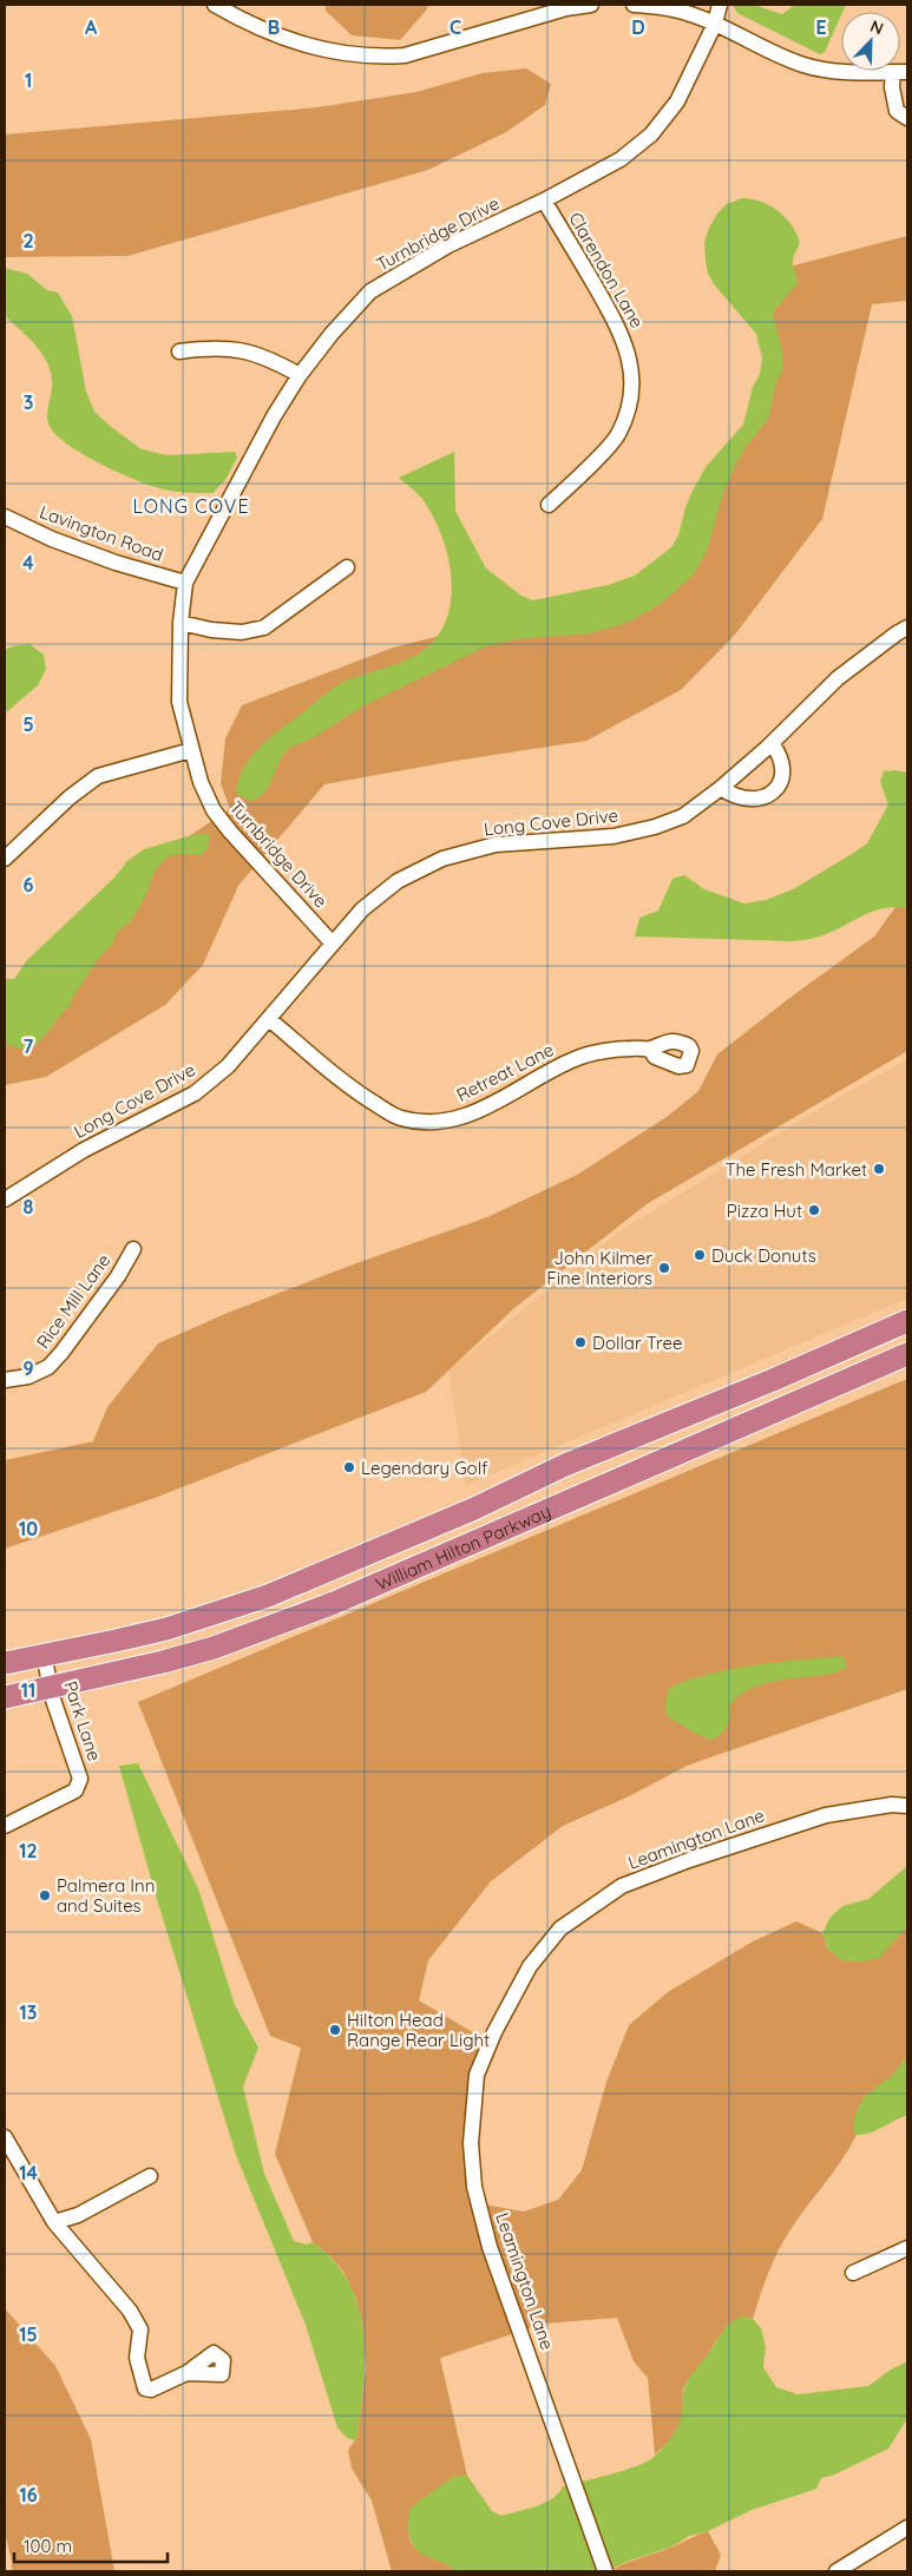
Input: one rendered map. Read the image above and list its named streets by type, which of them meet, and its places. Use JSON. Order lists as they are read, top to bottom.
{
  "streets": {
    "highway": ["William Hilton Parkway"],
    "street": [
      "Turnbridge Drive",
      "Clarendon Lane",
      "Lavington Road",
      "Long Cove Drive",
      "Retreat Lane",
      "Rice Mill Lane",
      "Park Lane",
      "Leamington Lane"
    ]
  },
  "crossings": [
    ["Turnbridge Drive", "Clarendon Lane"],
    ["Turnbridge Drive", "Lavington Road"],
    ["Turnbridge Drive", "Long Cove Drive"],
    ["Long Cove Drive", "Retreat Lane"],
    ["William Hilton Parkway", "Park Lane"]
  ],
  "districts": ["LONG COVE"],
  "places": [
    "The Fresh Market",
    "Pizza Hut",
    "Duck Donuts",
    "John Kilmer Fine Interiors",
    "Dollar Tree",
    "Legendary Golf",
    "Palmera Inn and Suites",
    "Hilton Head Range Rear Light"
  ],
  "scale_bar": "100 m",
  "north": "top right",
  "grid": {
    "columns": [
      "A",
      "B",
      "C",
      "D",
      "E"
    ],
    "rows": [
      "1",
      "2",
      "3",
      "4",
      "5",
      "6",
      "7",
      "8",
      "9",
      "10",
      "11",
      "12",
      "13",
      "14",
      "15",
      "16"
    ]
  }
}
